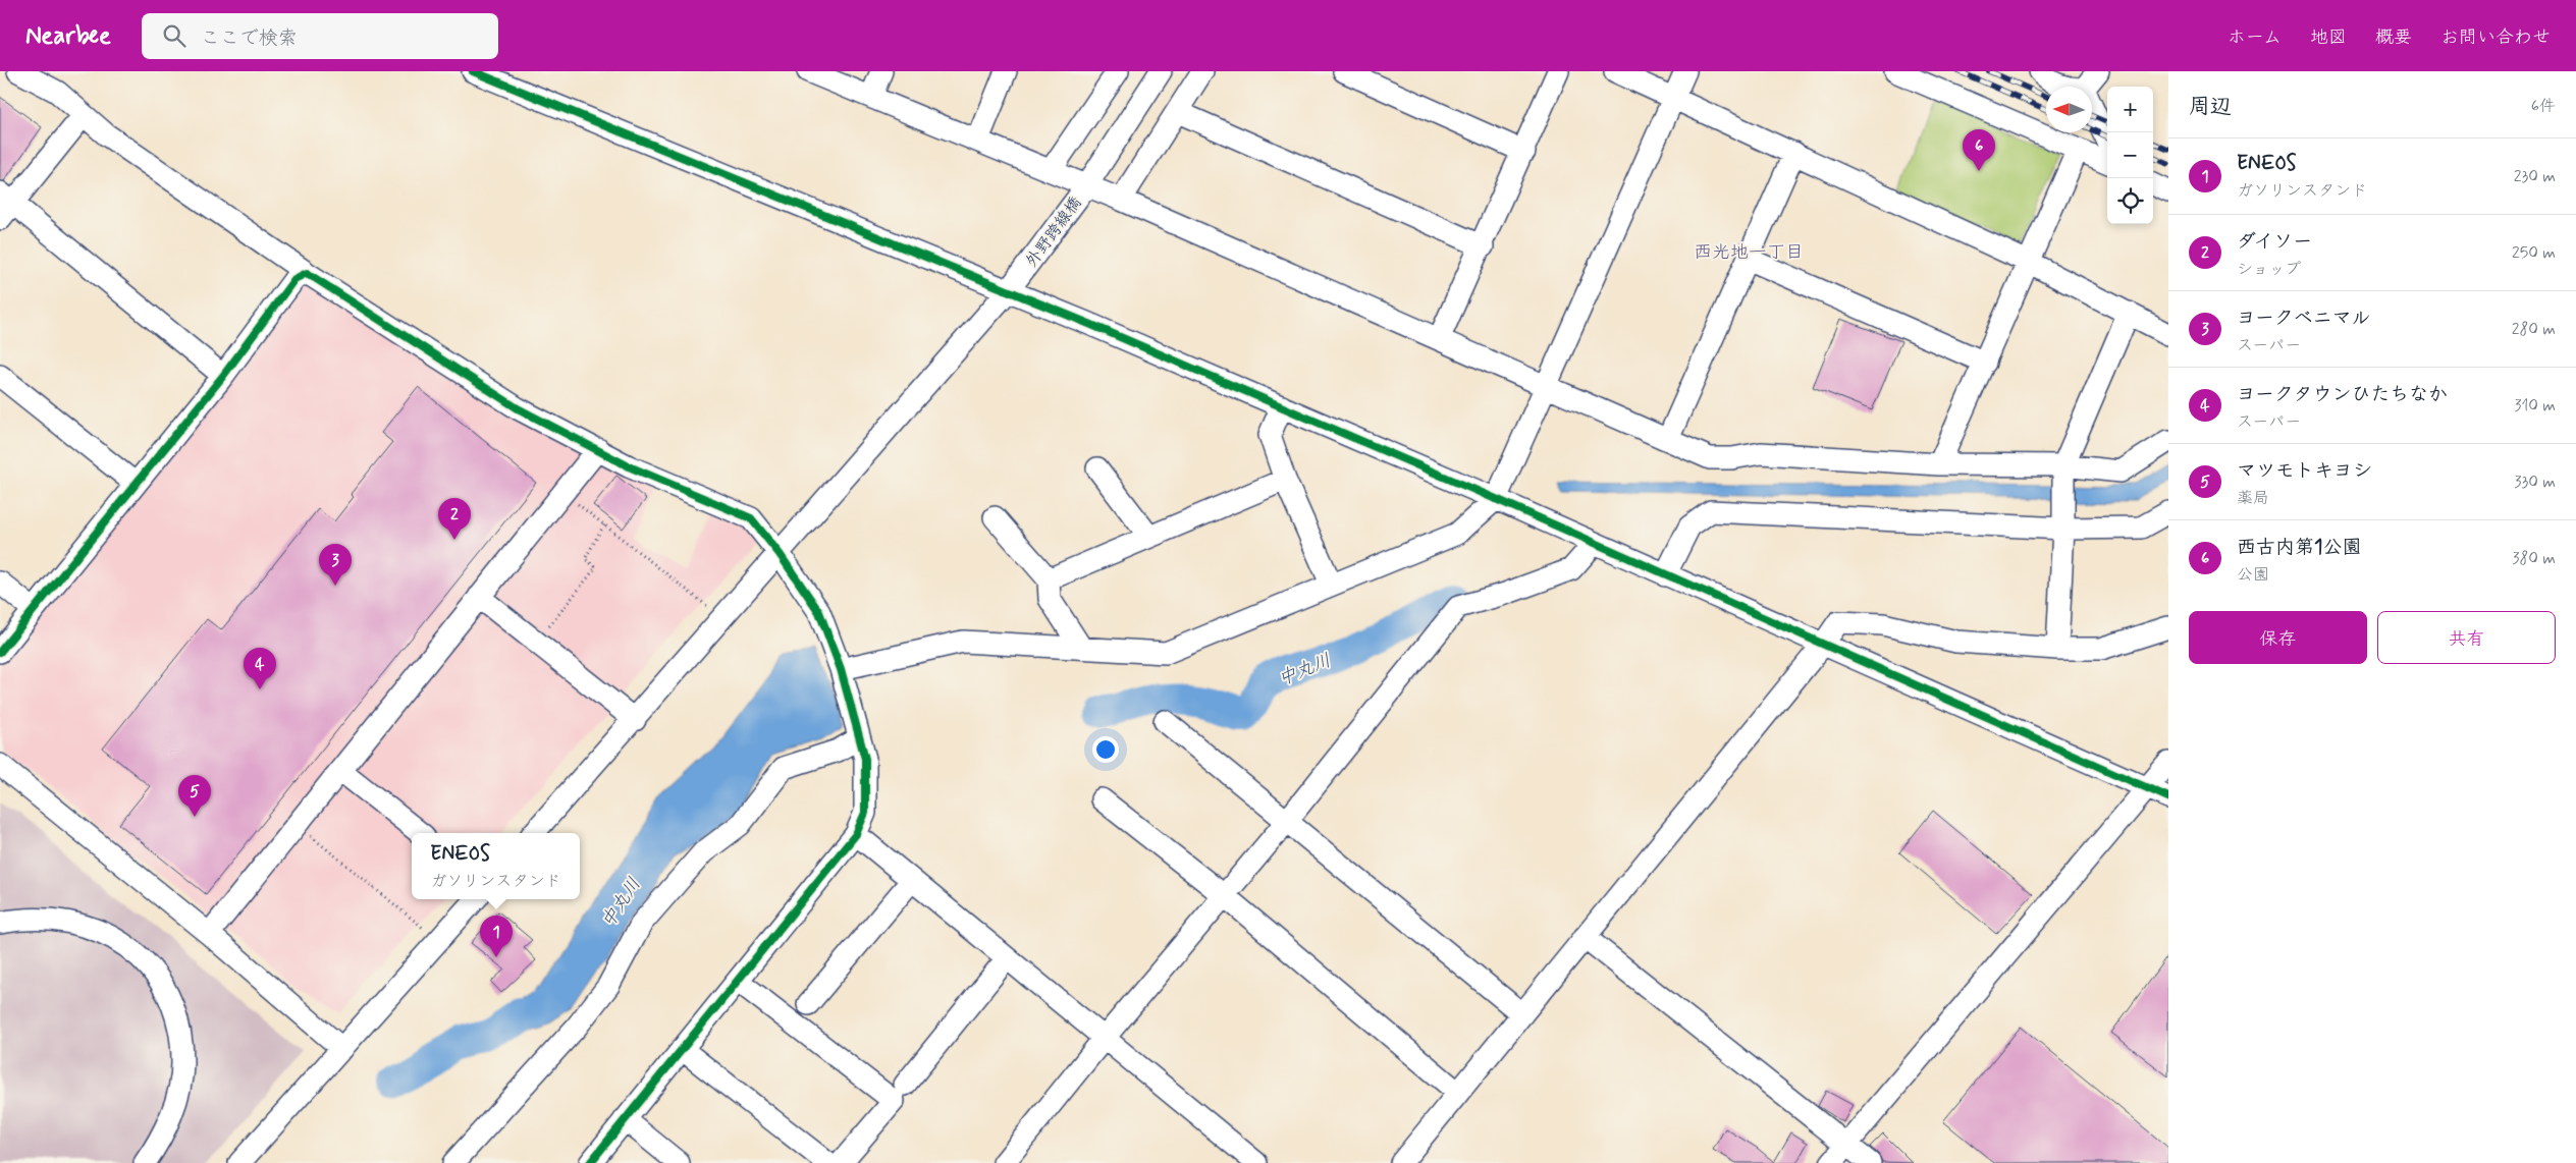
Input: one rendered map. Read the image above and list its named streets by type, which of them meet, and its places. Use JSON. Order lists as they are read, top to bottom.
{
  "streets": {
    "street": ["外野跨線橋"]
  },
  "districts": ["西光地一丁目"],
  "water": ["中丸川"],
  "north": "left",
  "page": {
    "header": "Nearbee",
    "search": "ここで検索",
    "nav": [
      "ホーム",
      "地図",
      "概要",
      "お問い合わせ"
    ],
    "heading": ["周辺", "6件"],
    "map_buttons": ["+", "−"],
    "pins": [
      "6",
      "2",
      "3",
      "4",
      "5",
      "1"
    ],
    "list": [
      {
        "mark": "1",
        "name": "ENEOS",
        "note": "ガソリンスタンド",
        "value": "230 m"
      },
      {
        "mark": "2",
        "name": "ダイソー",
        "note": "ショップ",
        "value": "250 m"
      },
      {
        "mark": "3",
        "name": "ヨークベニマル",
        "note": "スーパー",
        "value": "280 m"
      },
      {
        "mark": "4",
        "name": "ヨークタウンひたちなか",
        "note": "スーパー",
        "value": "310 m"
      },
      {
        "mark": "5",
        "name": "マツモトキヨシ",
        "note": "薬局",
        "value": "330 m"
      },
      {
        "mark": "6",
        "name": "西古内第1公園",
        "note": "公園",
        "value": "380 m"
      }
    ],
    "buttons": ["保存", "共有"],
    "popup": ["ENEOS", "ガソリンスタンド"]
  }
}
